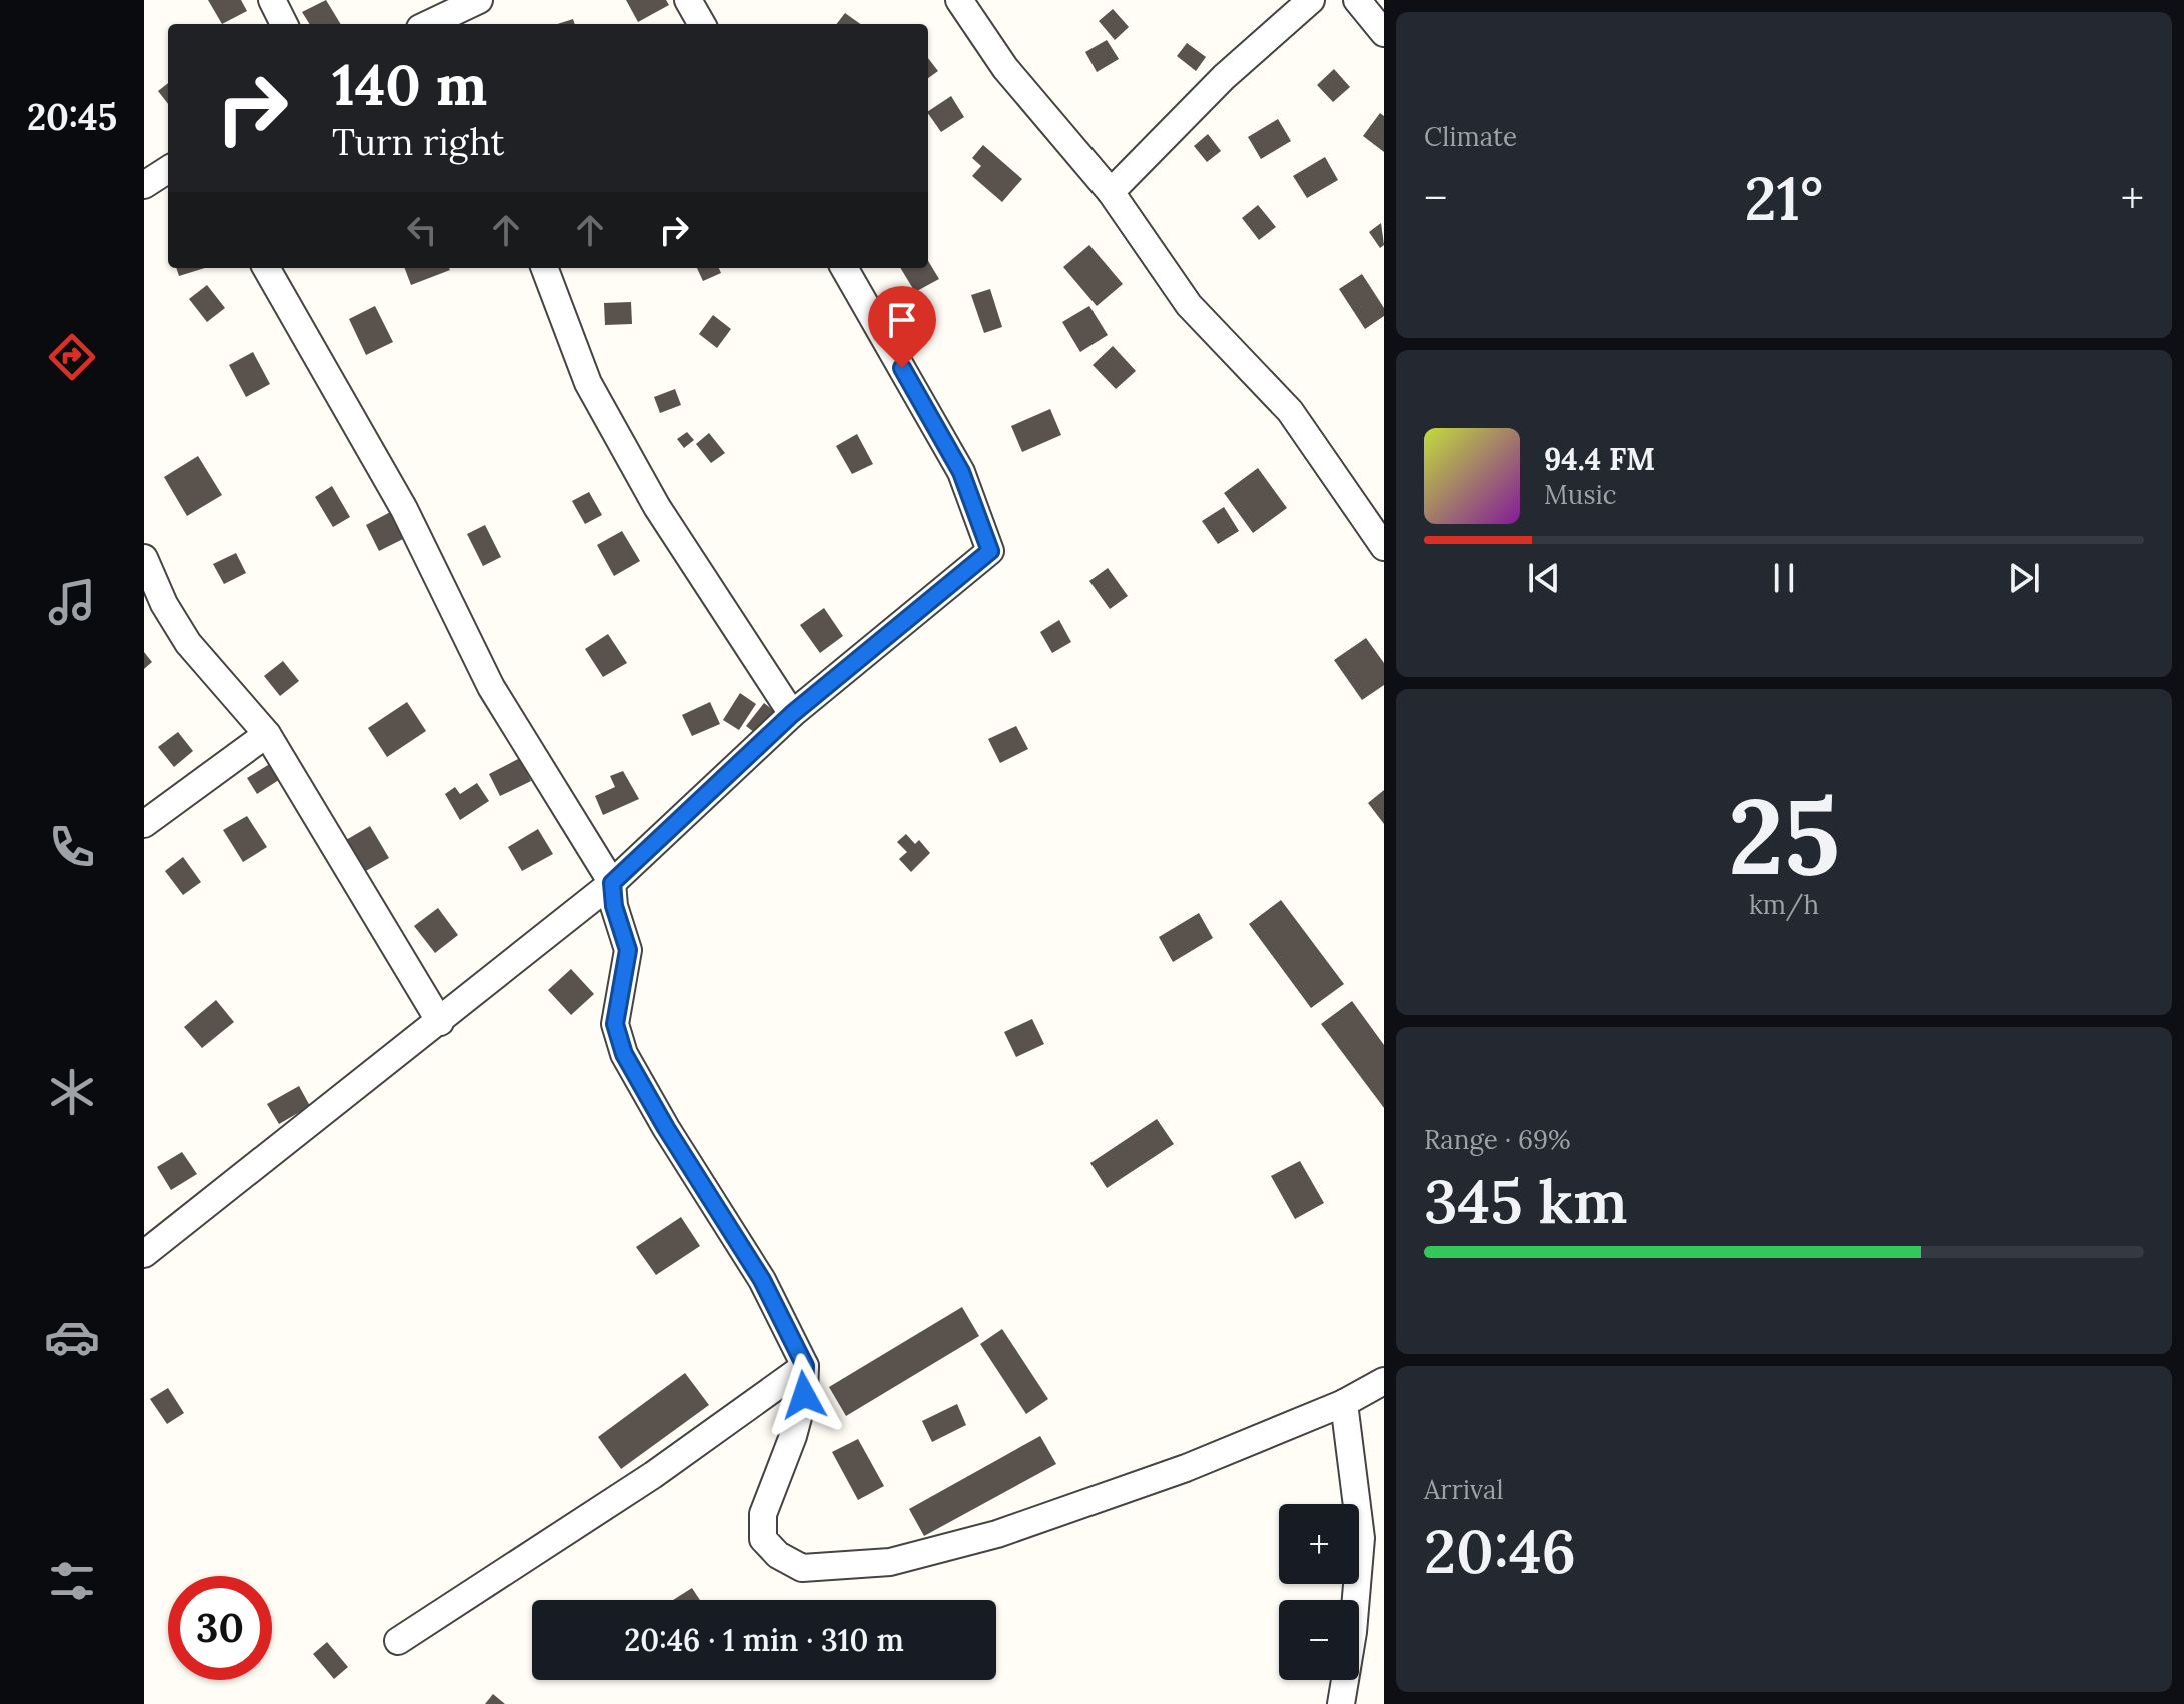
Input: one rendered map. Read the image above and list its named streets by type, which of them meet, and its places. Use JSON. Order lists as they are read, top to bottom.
{
  "page": {
    "tabs": "20:45",
    "tile": [
      "Climate",
      ["25", "km/h"],
      ["Range · 69%", "345 km"],
      ["Arrival", "20:46"]
    ],
    "turn": ["140 m", "Turn right"],
    "heat": ["−", "21°", "+"],
    "song": ["94.4 FM", "Music"],
    "map_buttons": ["+", "−"],
    "limit": "30",
    "trip": "20:46 · 1 min · 310 m"
  }
}
